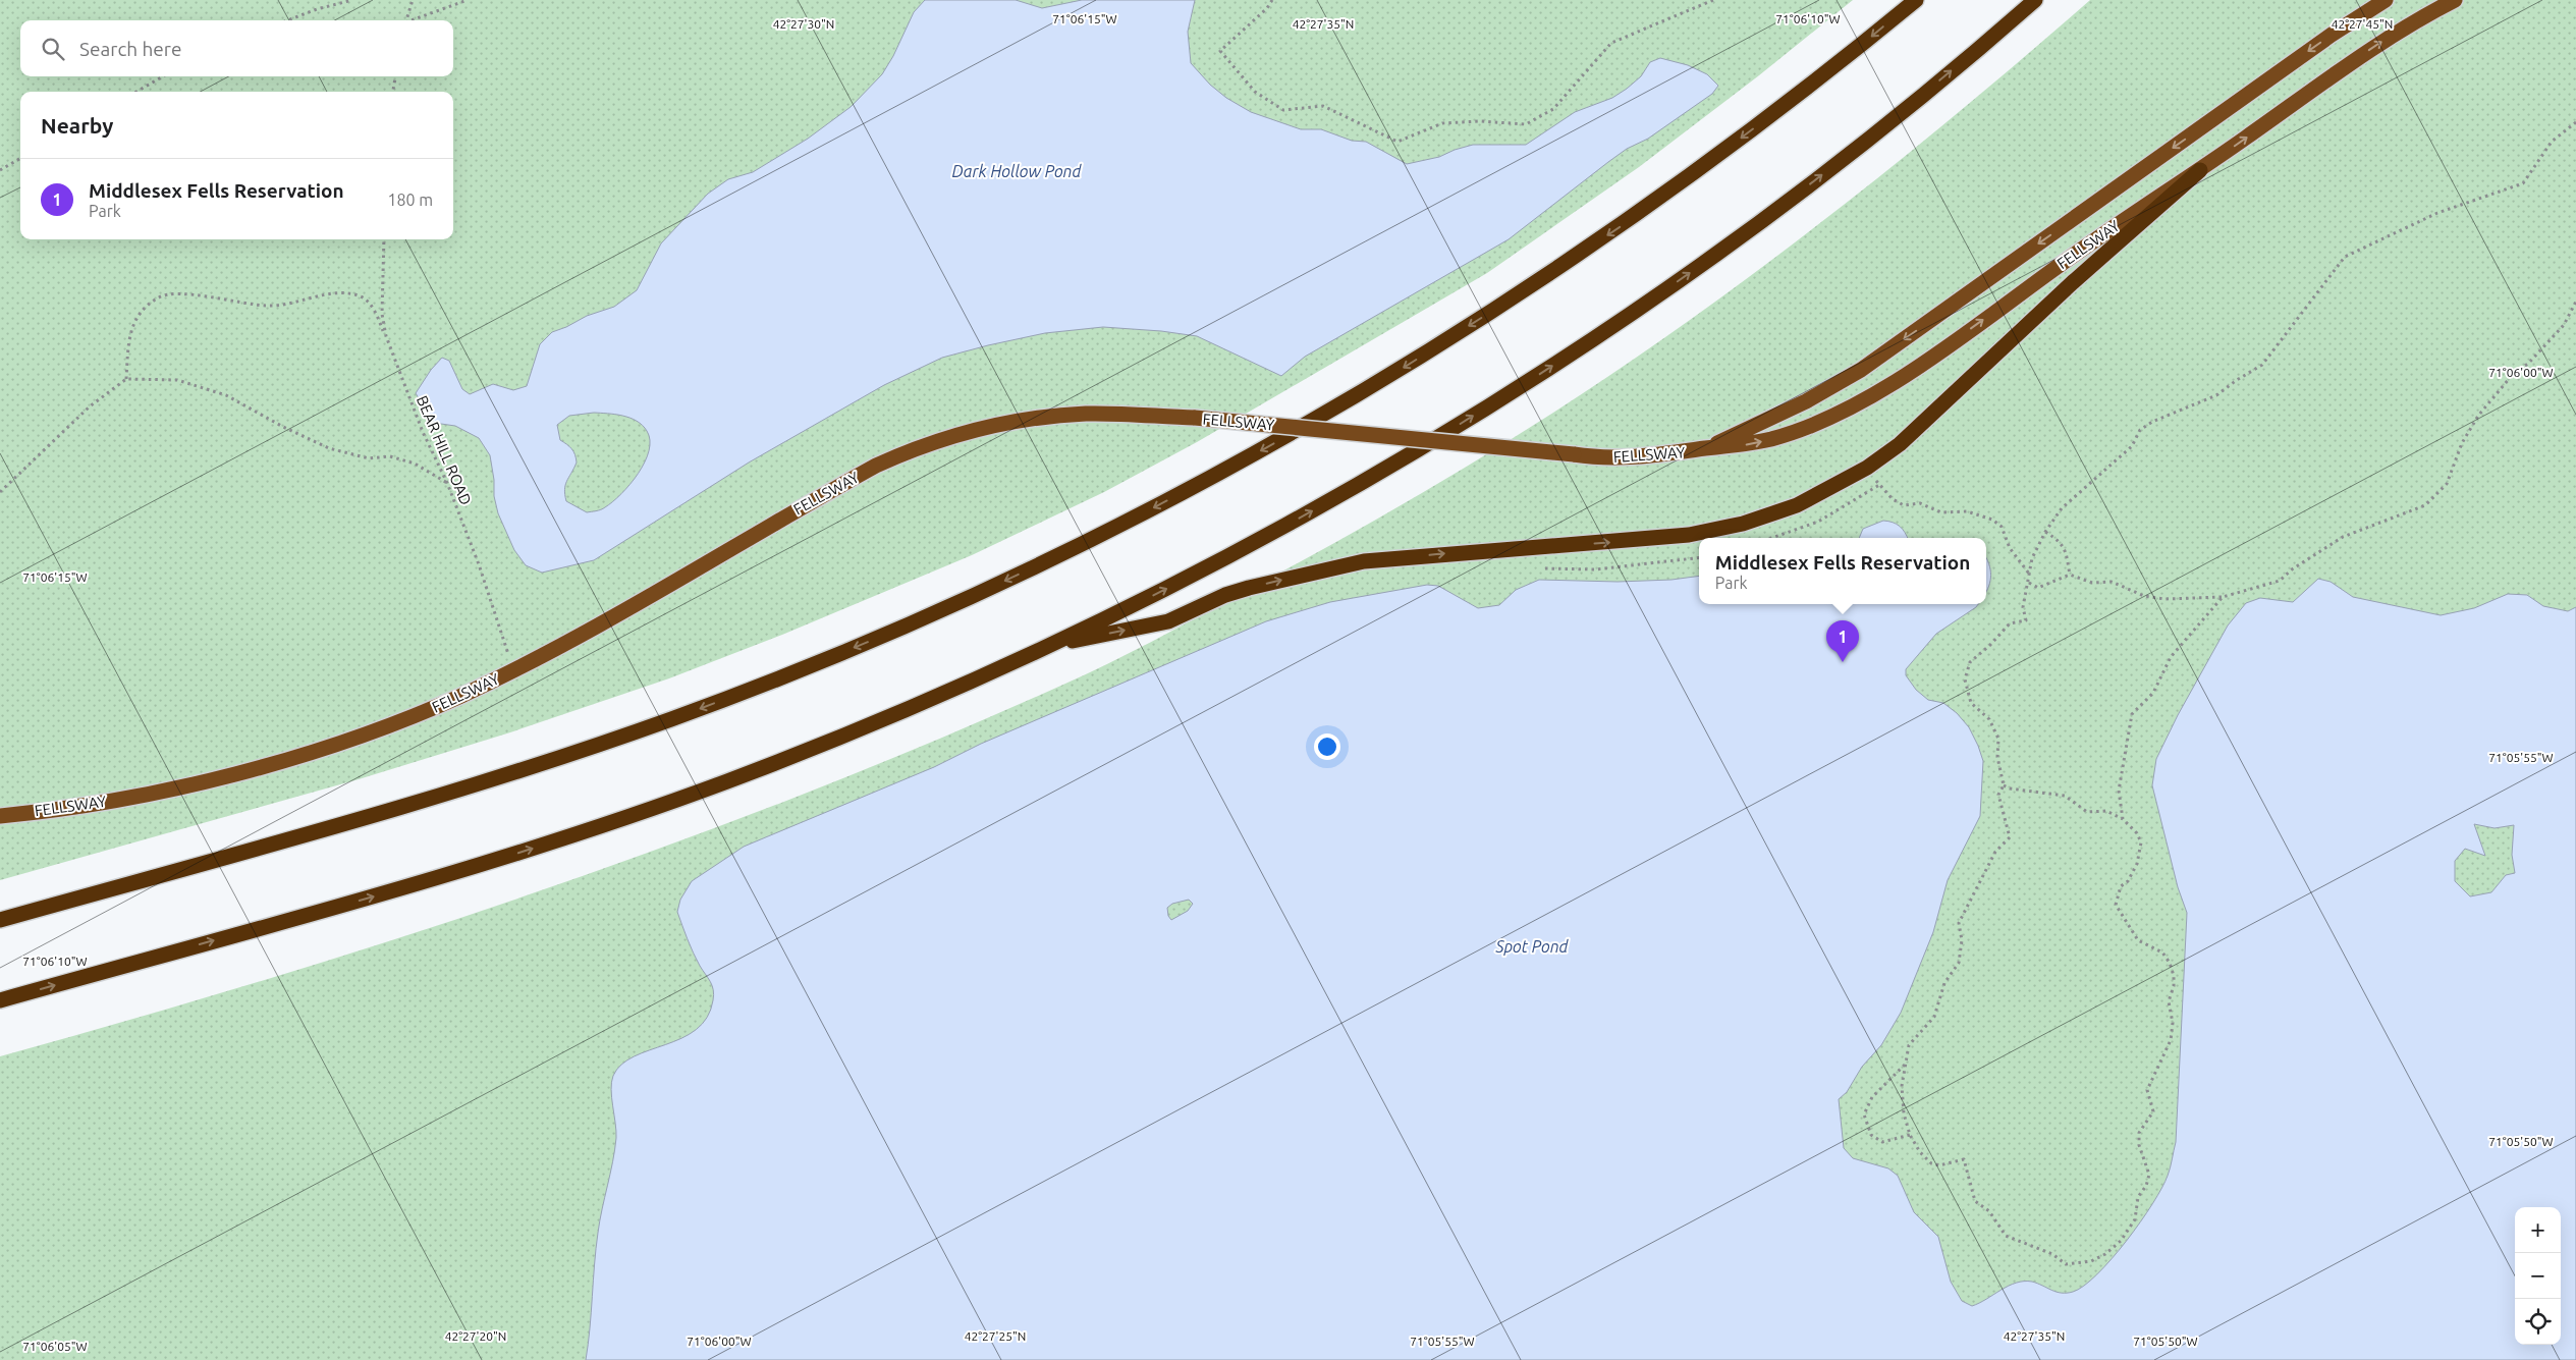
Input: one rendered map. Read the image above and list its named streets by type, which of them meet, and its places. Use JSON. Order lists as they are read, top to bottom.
{
  "streets": {
    "main road": ["FELLSWAY"],
    "path": ["BEAR HILL ROAD"]
  },
  "crossings": [
    ["FELLSWAY", "BEAR HILL ROAD"]
  ],
  "water": ["Dark Hollow Pond", "Spot Pond"],
  "page": {
    "search": "Search here",
    "heading": "Nearby",
    "list": [
      {
        "mark": "1",
        "name": "Middlesex Fells Reservation",
        "note": "Park",
        "value": "180 m"
      }
    ],
    "popup": ["Middlesex Fells Reservation", "Park"],
    "pins": "1",
    "map_buttons": ["+", "−"]
  },
  "coordinates": [
    "71°06'15\"W",
    "71°06'10\"W",
    "42°27'30\"N",
    "42°27'35\"N",
    "42°27'45\"N",
    "71°06'00\"W",
    "71°05'55\"W",
    "71°05'50\"W",
    "42°27'20\"N",
    "42°27'25\"N",
    "71°06'05\"W"
  ]
}
